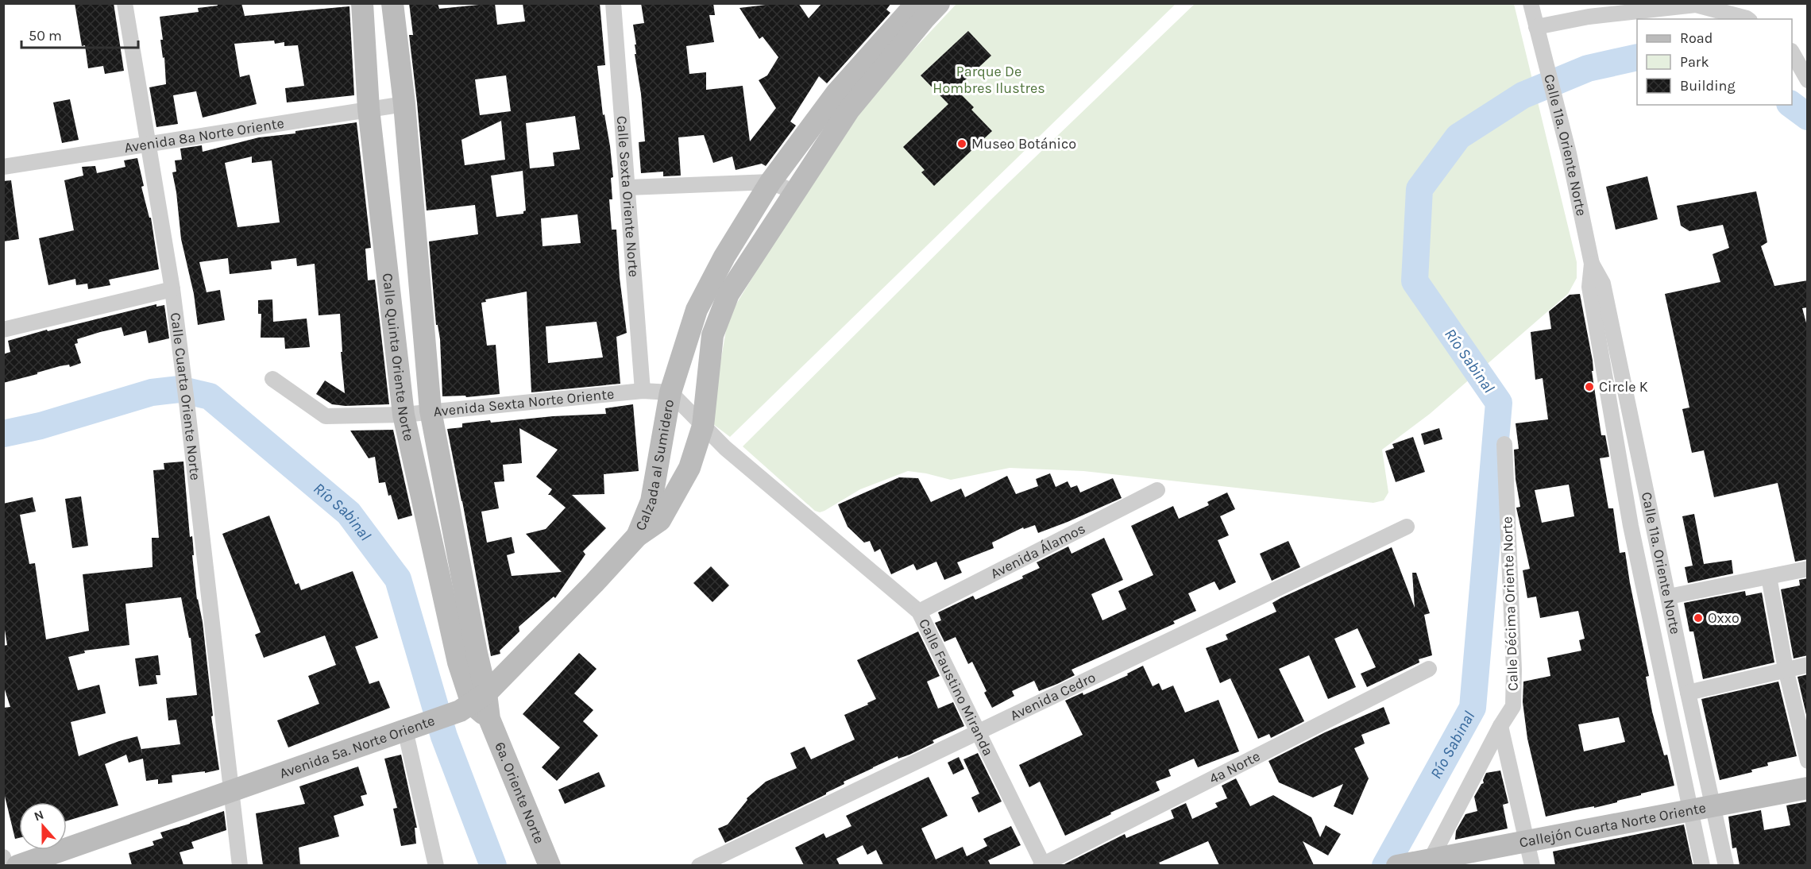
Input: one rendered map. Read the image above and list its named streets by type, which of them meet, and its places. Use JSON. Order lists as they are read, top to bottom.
{
  "streets": {
    "street": [
      "Avenida 8a Norte Oriente",
      "Calle 11a. Oriente Norte",
      "Calle Sexta Oriente Norte",
      "Calle Quinta Oriente Norte",
      "Calle Cuarta Oriente Norte",
      "Avenida Sexta Norte Oriente",
      "Calzada al Sumidero",
      "Avenida Álamos",
      "Calle Décima Oriente Norte",
      "Calle Faustino Miranda",
      "Avenida Cedro",
      "Avenida 5a. Norte Oriente",
      "4a Norte",
      "6a. Oriente Norte",
      "Callejón Cuarta Norte Oriente"
    ]
  },
  "crossings": [
    ["Avenida 8a Norte Oriente", "Calle Quinta Oriente Norte"],
    ["Avenida 8a Norte Oriente", "Calle Cuarta Oriente Norte"],
    ["Calle 11a. Oriente Norte", "Callejón Cuarta Norte Oriente"],
    ["Calle Sexta Oriente Norte", "Avenida Sexta Norte Oriente"],
    ["Calle Quinta Oriente Norte", "Avenida Sexta Norte Oriente"],
    ["Calle Quinta Oriente Norte", "Avenida 5a. Norte Oriente"],
    ["Calle Quinta Oriente Norte", "6a. Oriente Norte"],
    ["Calle Cuarta Oriente Norte", "Avenida 5a. Norte Oriente"],
    ["Avenida Sexta Norte Oriente", "Calzada al Sumidero"],
    ["Avenida Sexta Norte Oriente", "Calle Faustino Miranda"],
    ["Calzada al Sumidero", "Calle Faustino Miranda"],
    ["Calzada al Sumidero", "Avenida 5a. Norte Oriente"],
    ["Avenida Álamos", "Calle Faustino Miranda"],
    ["Calle Décima Oriente Norte", "Callejón Cuarta Norte Oriente"],
    ["Calle Faustino Miranda", "Avenida Cedro"],
    ["Calle Faustino Miranda", "4a Norte"],
    ["Avenida 5a. Norte Oriente", "6a. Oriente Norte"]
  ],
  "water": ["Río Sabinal"],
  "parks": ["Parque De Hombres Ilustres"],
  "places": ["Museo Botánico", "Circle K", "Oxxo"],
  "legend": ["Road", "Park", "Building"],
  "scale_bar": "50 m",
  "north": "top"
}
